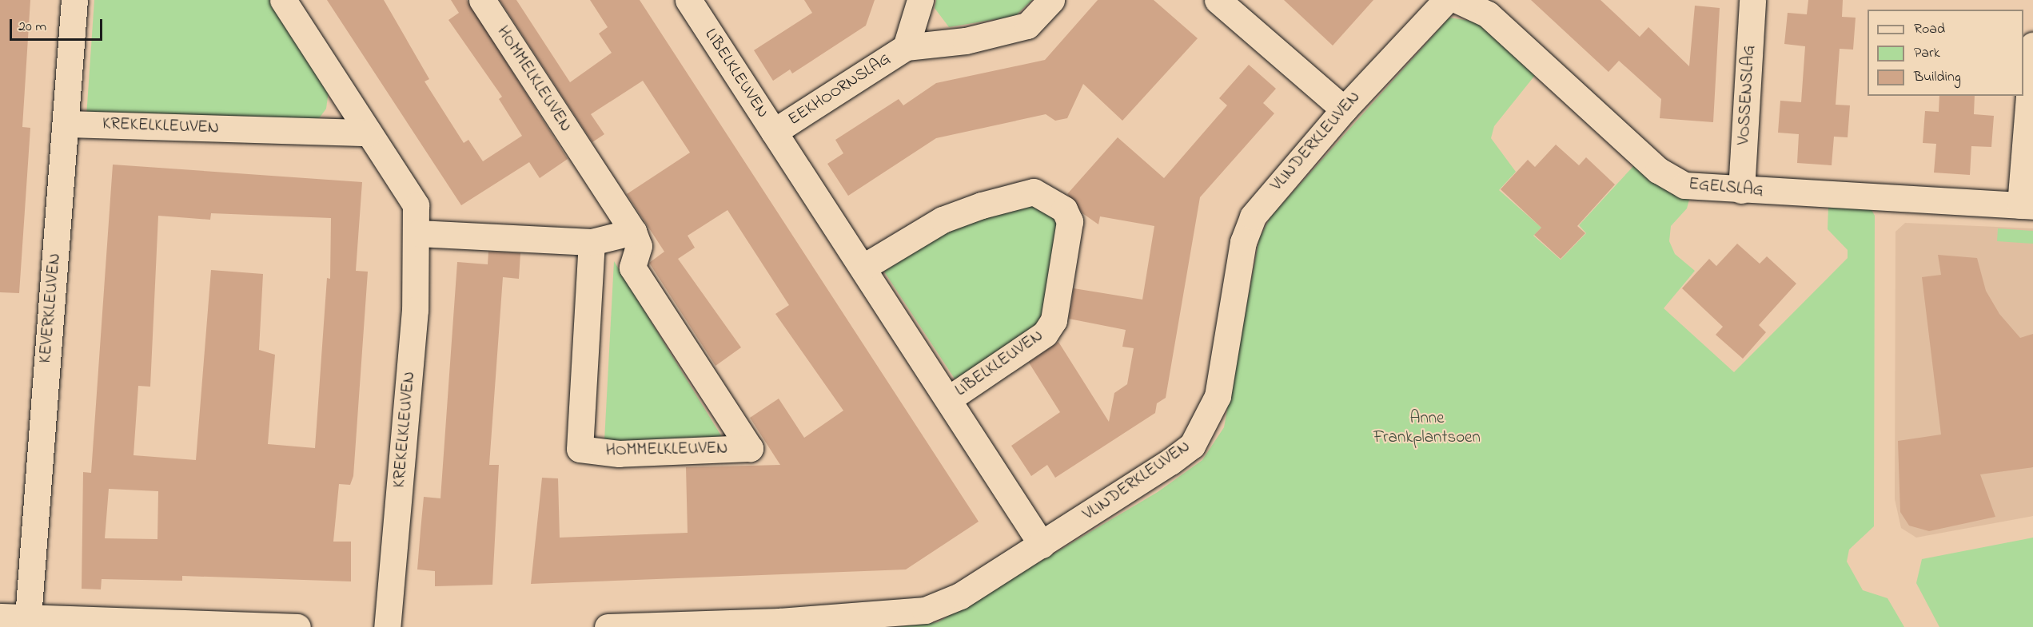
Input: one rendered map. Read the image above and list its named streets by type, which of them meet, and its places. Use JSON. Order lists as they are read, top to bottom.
{
  "streets": {
    "street": [
      "LIBELKLEUVEN",
      "HOMMELKLEUVEN",
      "EEKHOORNSLAG",
      "VOSSENSLAG",
      "KREKELKLEUVEN",
      "VLINDERKLEUVEN",
      "EGELSLAG",
      "KEVERKLEUVEN"
    ]
  },
  "crossings": [
    ["LIBELKLEUVEN", "EEKHOORNSLAG"],
    ["LIBELKLEUVEN", "VLINDERKLEUVEN"],
    ["VOSSENSLAG", "EGELSLAG"],
    ["KREKELKLEUVEN", "KEVERKLEUVEN"]
  ],
  "parks": ["Anne Frankplantsoen"],
  "legend": ["Road", "Park", "Building"],
  "scale_bar": "20 m"
}
